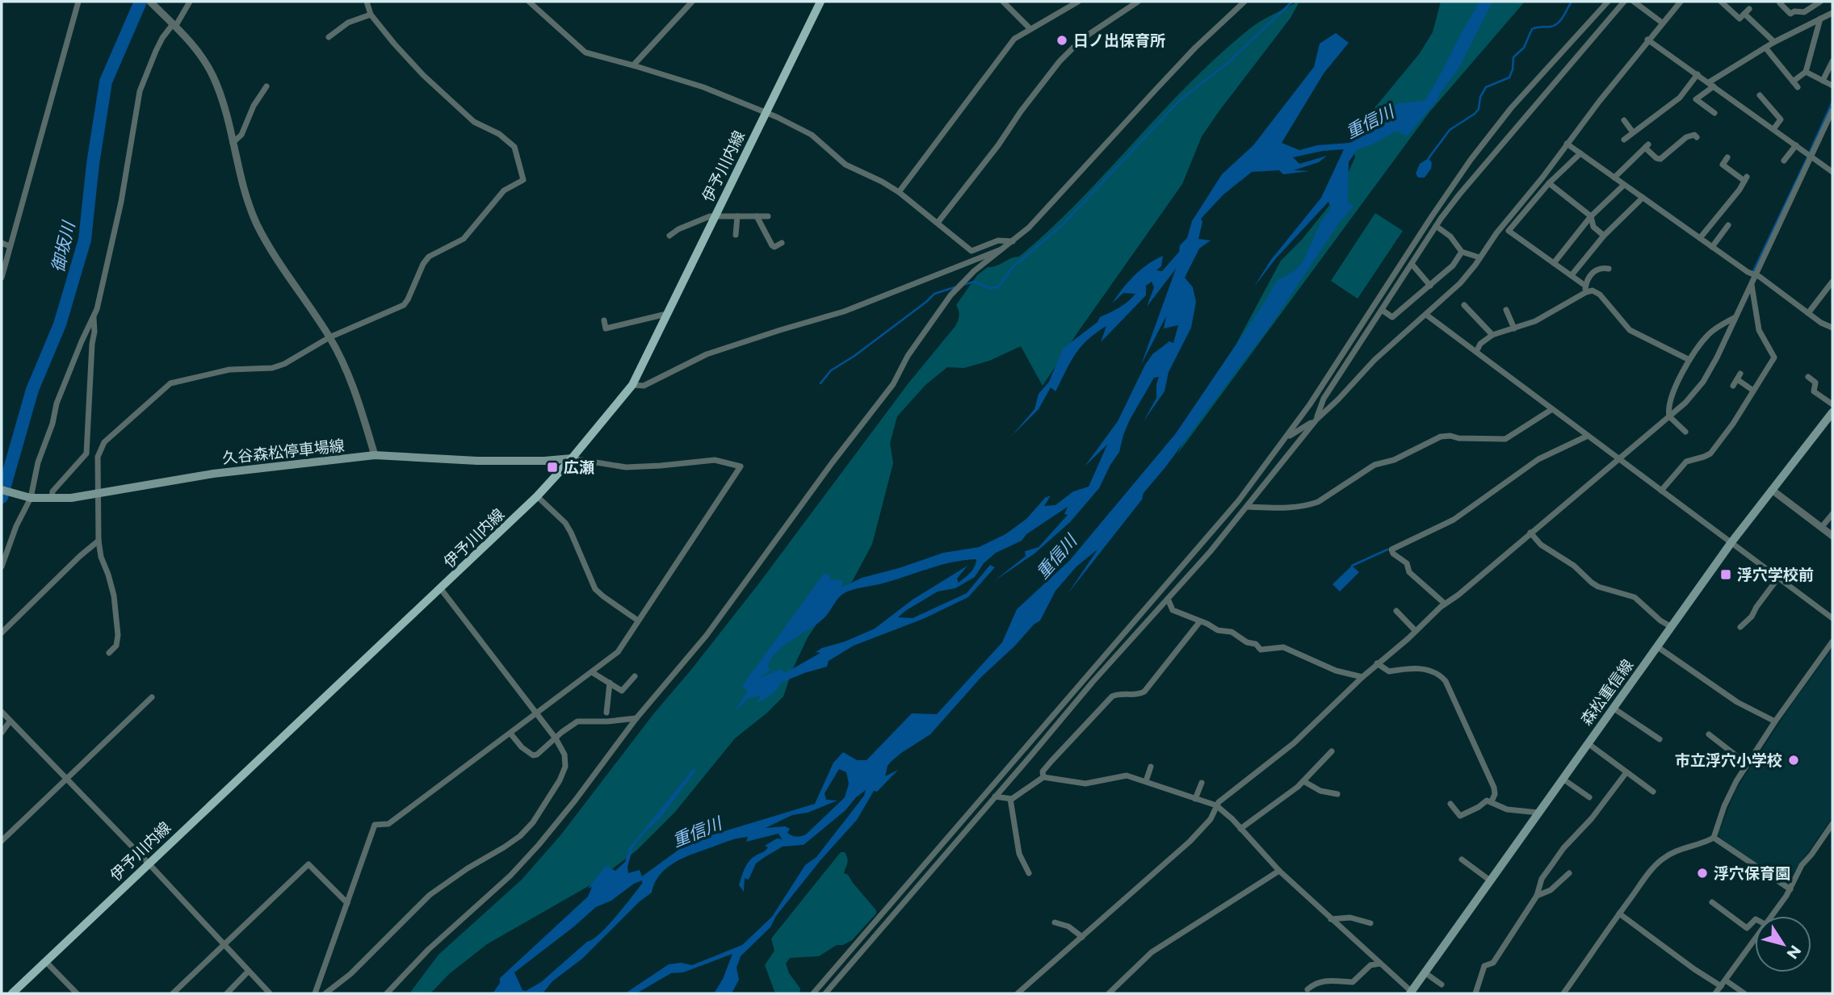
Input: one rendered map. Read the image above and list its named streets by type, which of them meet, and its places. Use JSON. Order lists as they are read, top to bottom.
{
  "streets": {
    "main road": ["伊予川内線", "久谷森松停車場線", "森松重信線"]
  },
  "crossings": [
    ["伊予川内線", "久谷森松停車場線"]
  ],
  "water": ["重信川", "御坂川"],
  "places": {
    "other": ["日ノ出保育所", "市立浮穴小学校", "浮穴保育園"],
    "transit": ["広瀬", "浮穴学校前"]
  },
  "north": "bottom right"
}
